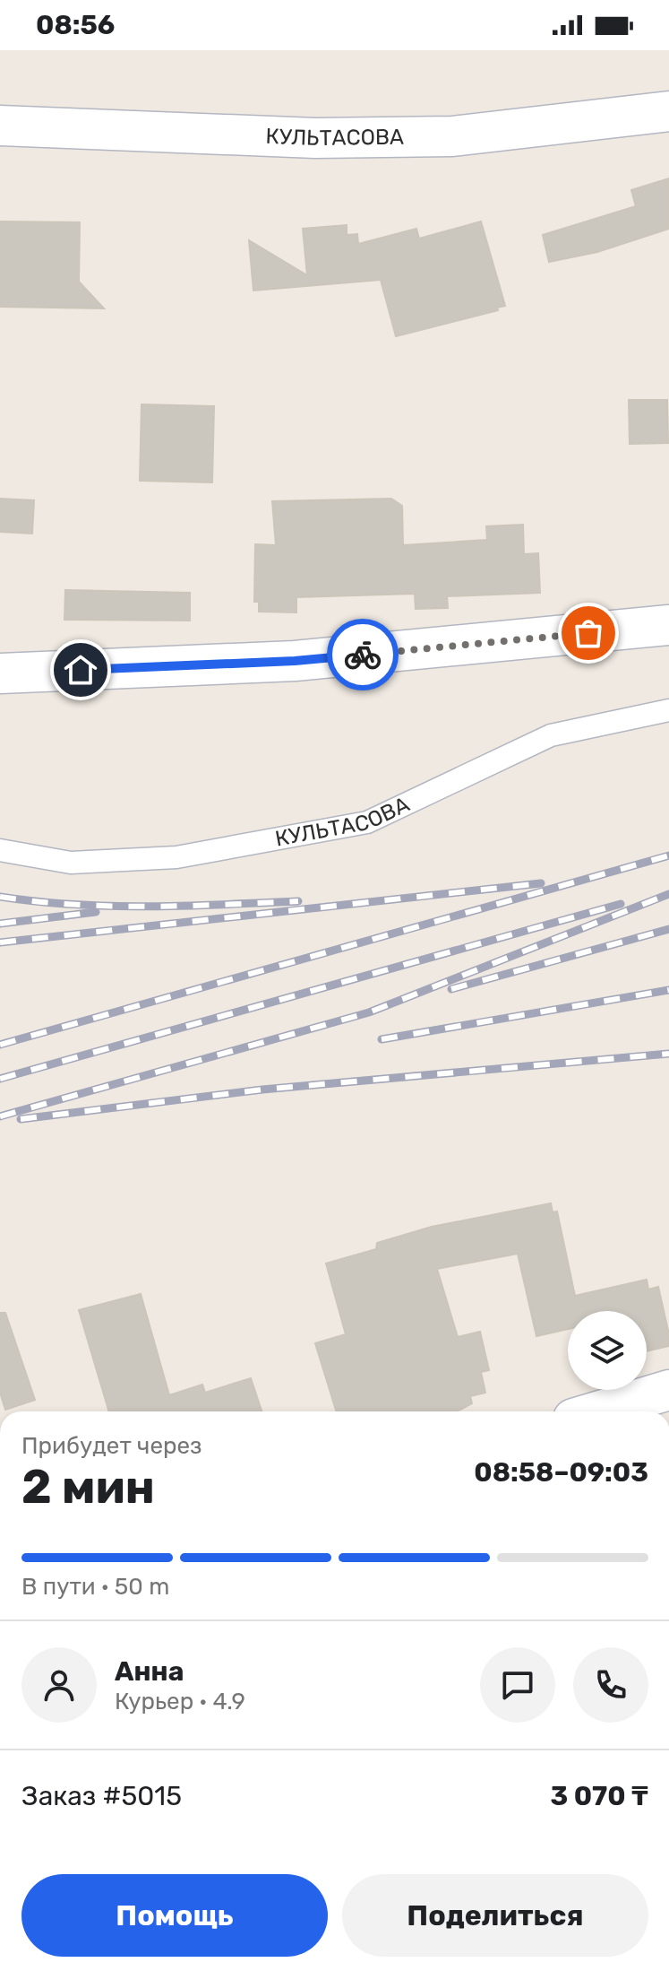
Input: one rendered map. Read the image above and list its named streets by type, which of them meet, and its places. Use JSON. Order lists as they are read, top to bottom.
{
  "streets": {
    "street": ["КУЛЬТАСОВА"]
  },
  "page": {
    "status": "08:56",
    "heading": ["2 мин", "Прибудет через", "08:58–09:03"],
    "panel": [
      "Анна",
      "Курьер · 4.9",
      "Заказ #5015",
      "3 070 ₸"
    ],
    "bar": "В пути · 50 m",
    "buttons": ["Помощь", "Поделиться"]
  }
}
